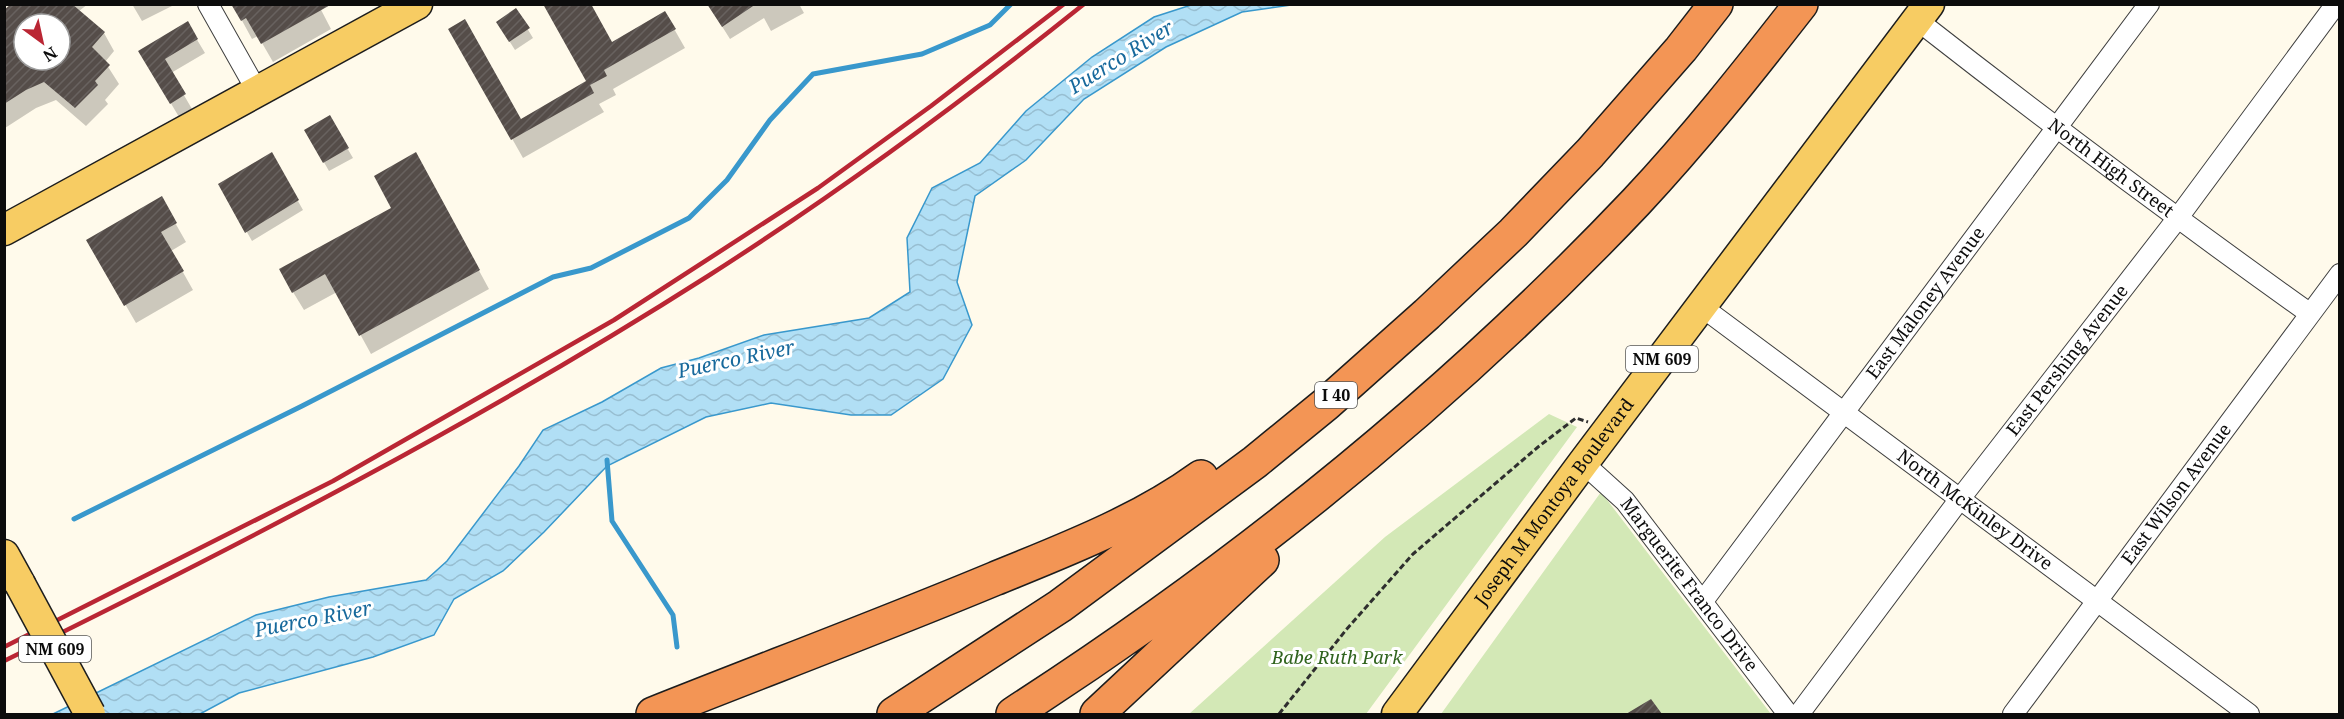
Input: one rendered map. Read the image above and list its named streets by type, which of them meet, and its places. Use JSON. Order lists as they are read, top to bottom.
{
  "streets": {
    "highway": ["I 40"],
    "main road": ["NM 609", "Joseph M Montoya Boulevard"],
    "street": [
      "North High Street",
      "East Maloney Avenue",
      "East Pershing Avenue",
      "East Wilson Avenue",
      "North McKinley Drive",
      "Marguerite Franco Drive"
    ]
  },
  "crossings": [
    ["North High Street", "East Maloney Avenue"],
    ["North High Street", "East Pershing Avenue"],
    ["North High Street", "East Wilson Avenue"],
    ["North High Street", "Joseph M Montoya Boulevard"],
    ["East Maloney Avenue", "North McKinley Drive"],
    ["East Maloney Avenue", "Marguerite Franco Drive"],
    ["East Pershing Avenue", "North McKinley Drive"],
    ["East Wilson Avenue", "North McKinley Drive"],
    ["Joseph M Montoya Boulevard", "North McKinley Drive"],
    ["Joseph M Montoya Boulevard", "Marguerite Franco Drive"]
  ],
  "water": ["Puerco River"],
  "parks": ["Babe Ruth Park"],
  "north": "bottom right"
}
